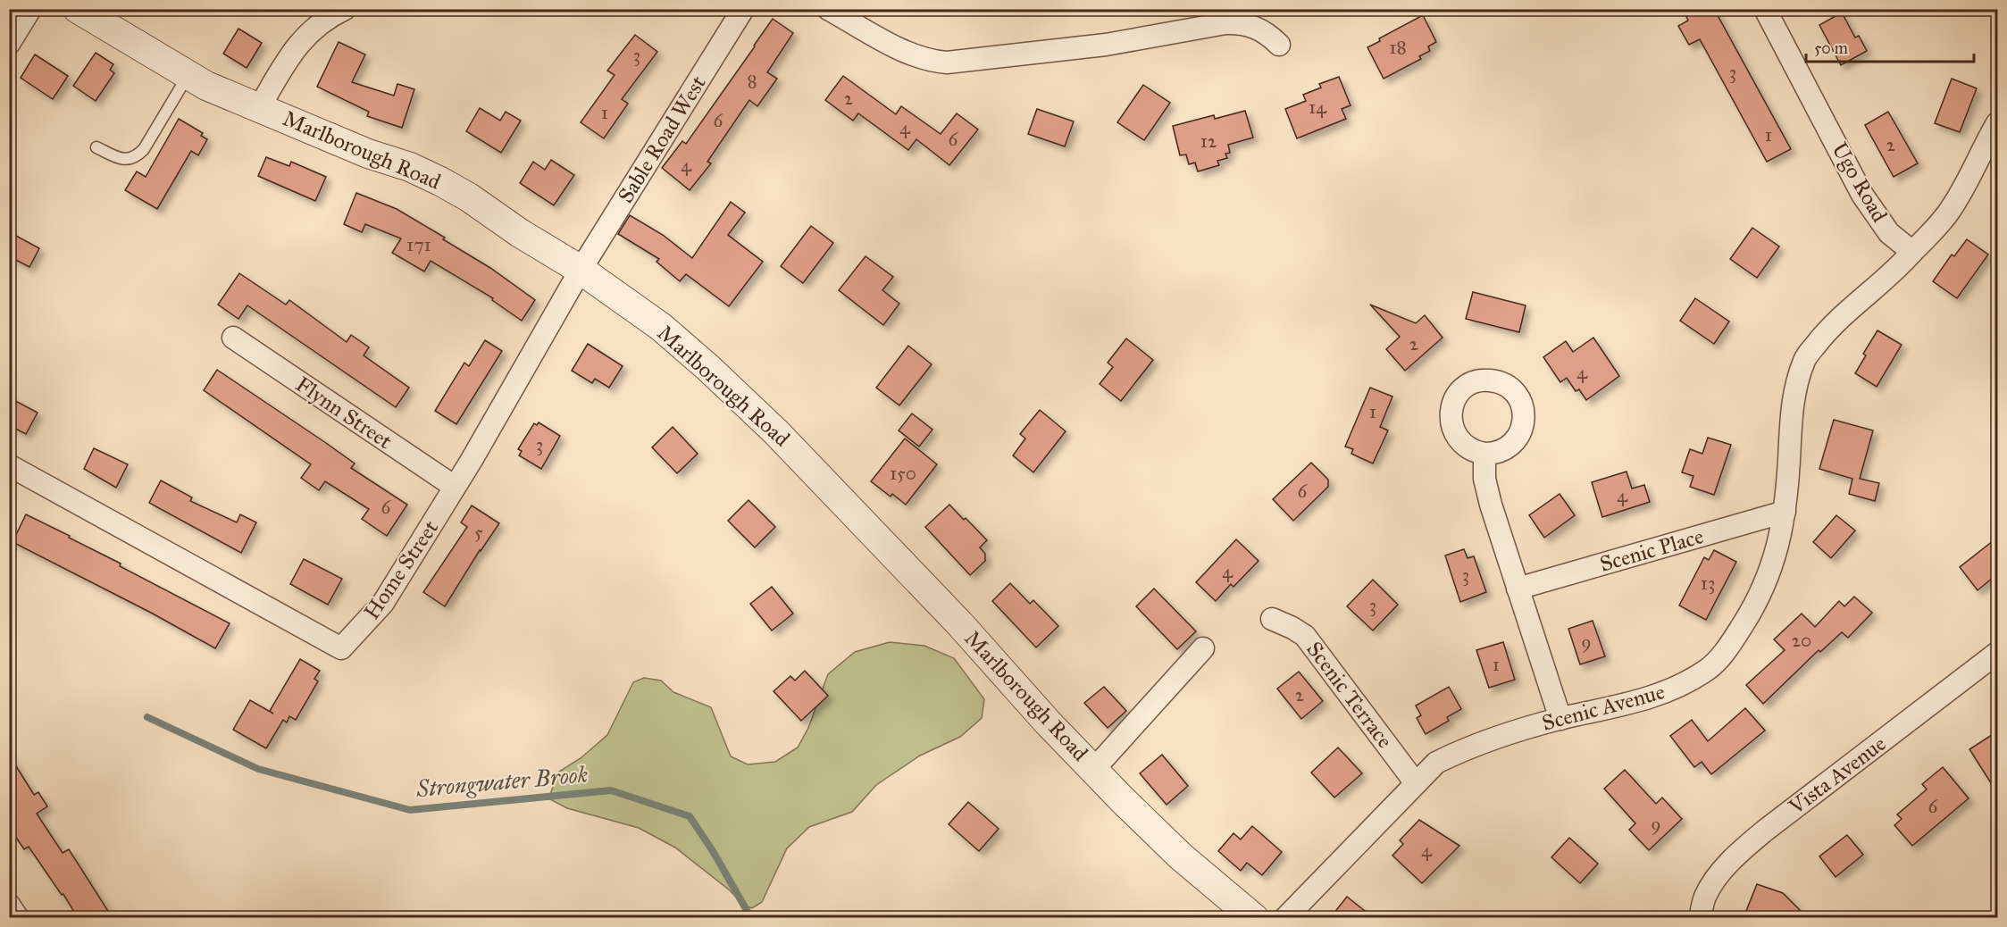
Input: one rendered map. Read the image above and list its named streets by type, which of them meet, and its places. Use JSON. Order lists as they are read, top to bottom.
{
  "streets": {
    "street": [
      "Sable Road West",
      "Marlborough Road",
      "Ugo Road",
      "Flynn Street",
      "Scenic Place",
      "Home Street",
      "Scenic Terrace",
      "Scenic Avenue",
      "Vista Avenue"
    ]
  },
  "crossings": [
    ["Sable Road West", "Marlborough Road"],
    ["Sable Road West", "Home Street"],
    ["Marlborough Road", "Home Street"],
    ["Ugo Road", "Scenic Avenue"],
    ["Flynn Street", "Home Street"],
    ["Scenic Place", "Scenic Avenue"],
    ["Scenic Terrace", "Scenic Avenue"]
  ],
  "water": ["Strongwater Brook"],
  "house_numbers": [
    "18",
    "3",
    "3",
    "8",
    "2",
    "14",
    "1",
    "6",
    "4",
    "1",
    "6",
    "12",
    "2",
    "4",
    "171",
    "2",
    "4",
    "1",
    "3",
    "150",
    "6",
    "4",
    "6",
    "5",
    "4",
    "3",
    "13",
    "3",
    "20",
    "9",
    "1",
    "2",
    "6",
    "9",
    "4"
  ],
  "scale_bar": "50 m"
}
